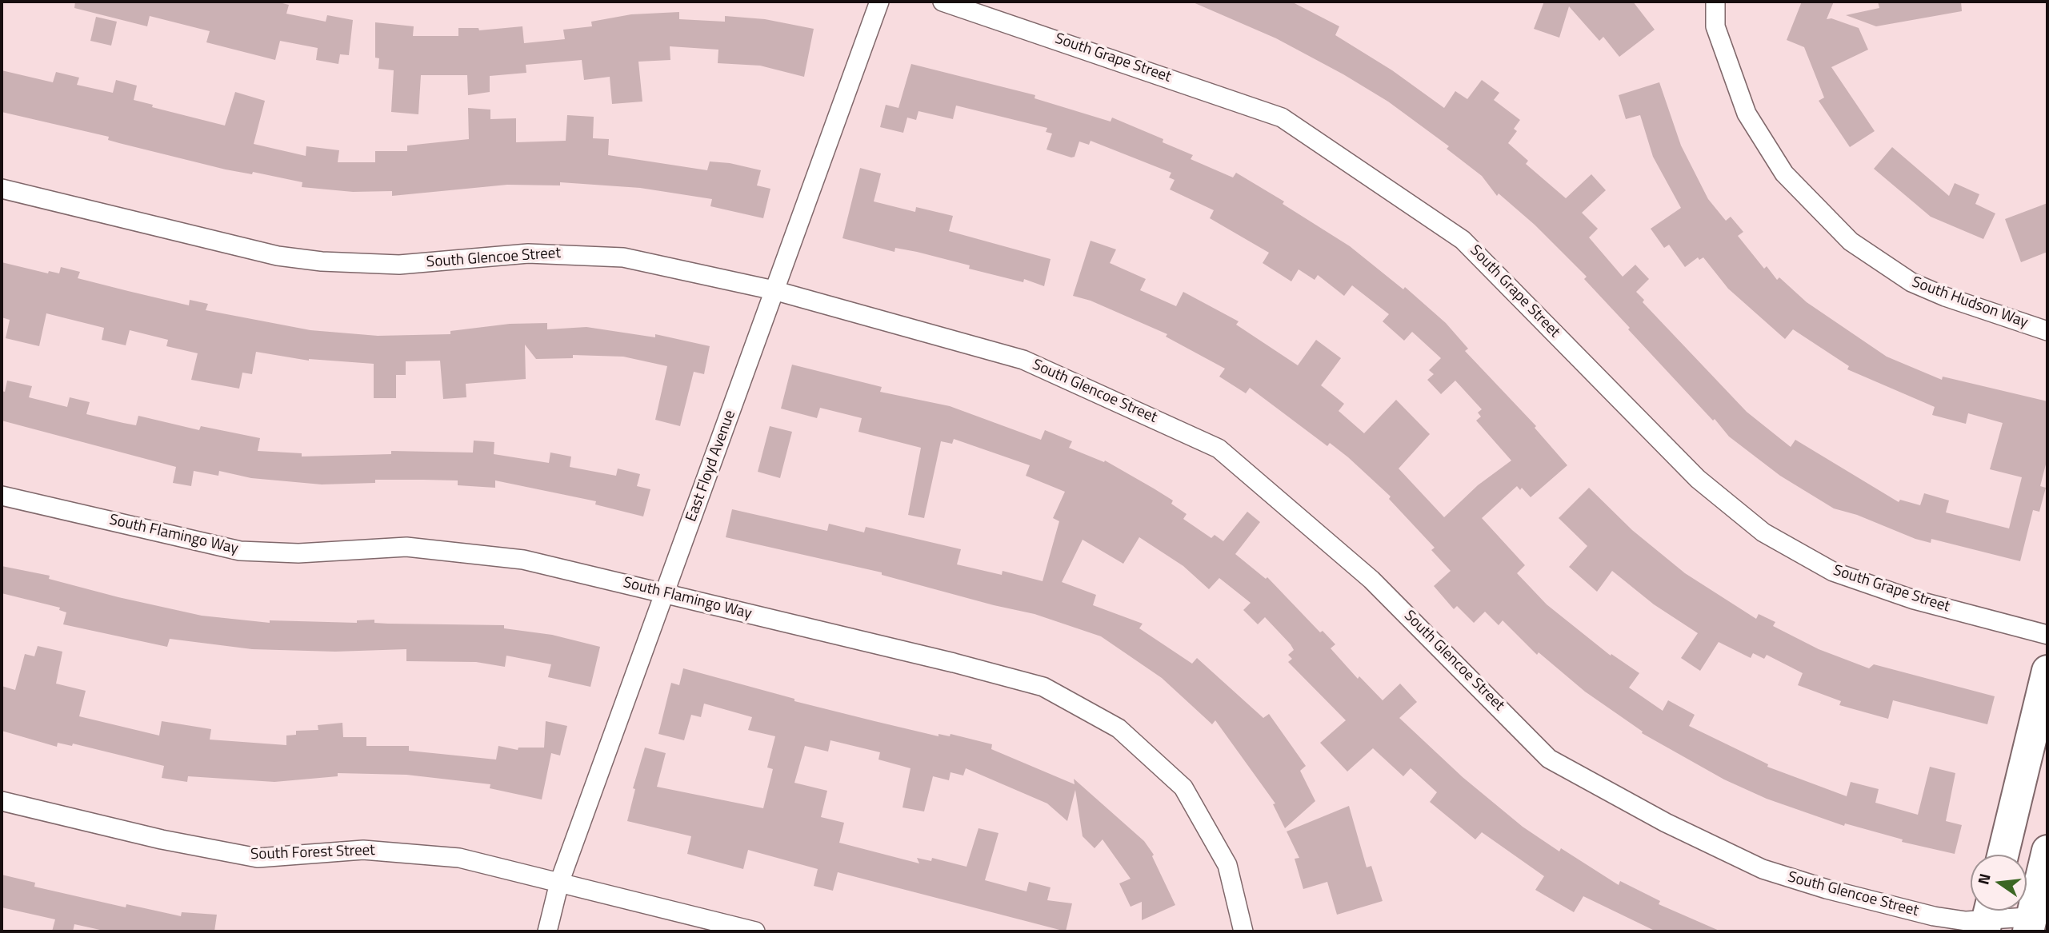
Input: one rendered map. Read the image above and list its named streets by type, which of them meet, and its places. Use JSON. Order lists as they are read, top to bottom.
{
  "streets": {
    "street": [
      "South Grape Street",
      "South Glencoe Street",
      "South Hudson Way",
      "East Floyd Avenue",
      "South Flamingo Way",
      "South Forest Street"
    ]
  },
  "crossings": [
    ["South Glencoe Street", "East Floyd Avenue"],
    ["East Floyd Avenue", "South Flamingo Way"],
    ["East Floyd Avenue", "South Forest Street"]
  ],
  "north": "left"
}
